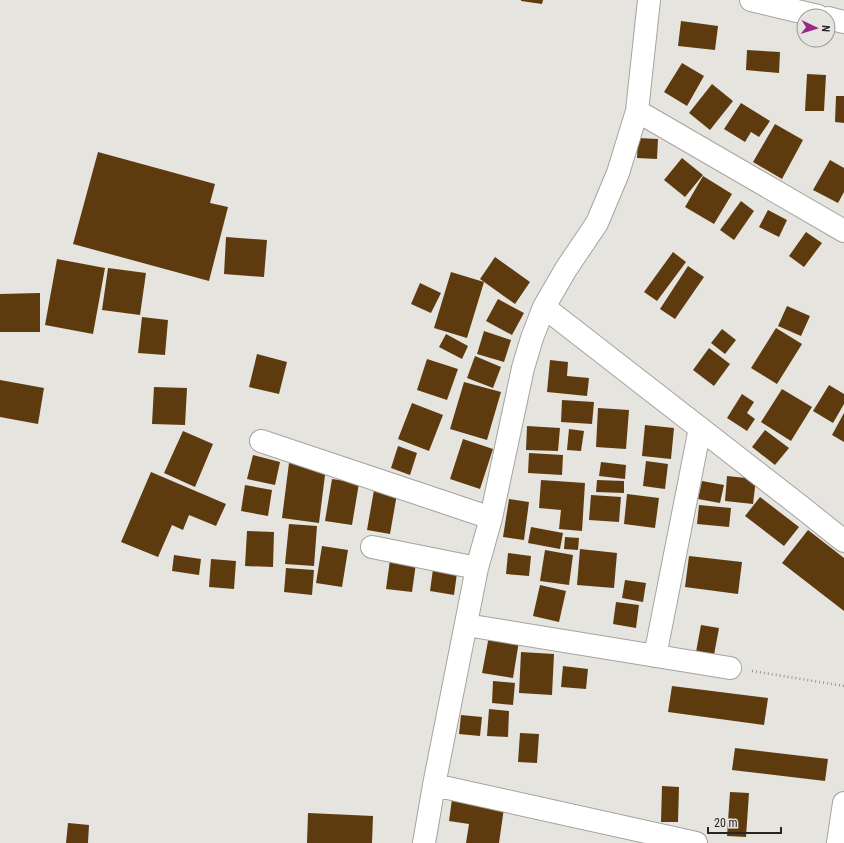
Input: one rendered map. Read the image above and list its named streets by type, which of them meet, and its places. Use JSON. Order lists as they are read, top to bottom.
{
  "scale_bar": "20 m",
  "north": "right"
}
